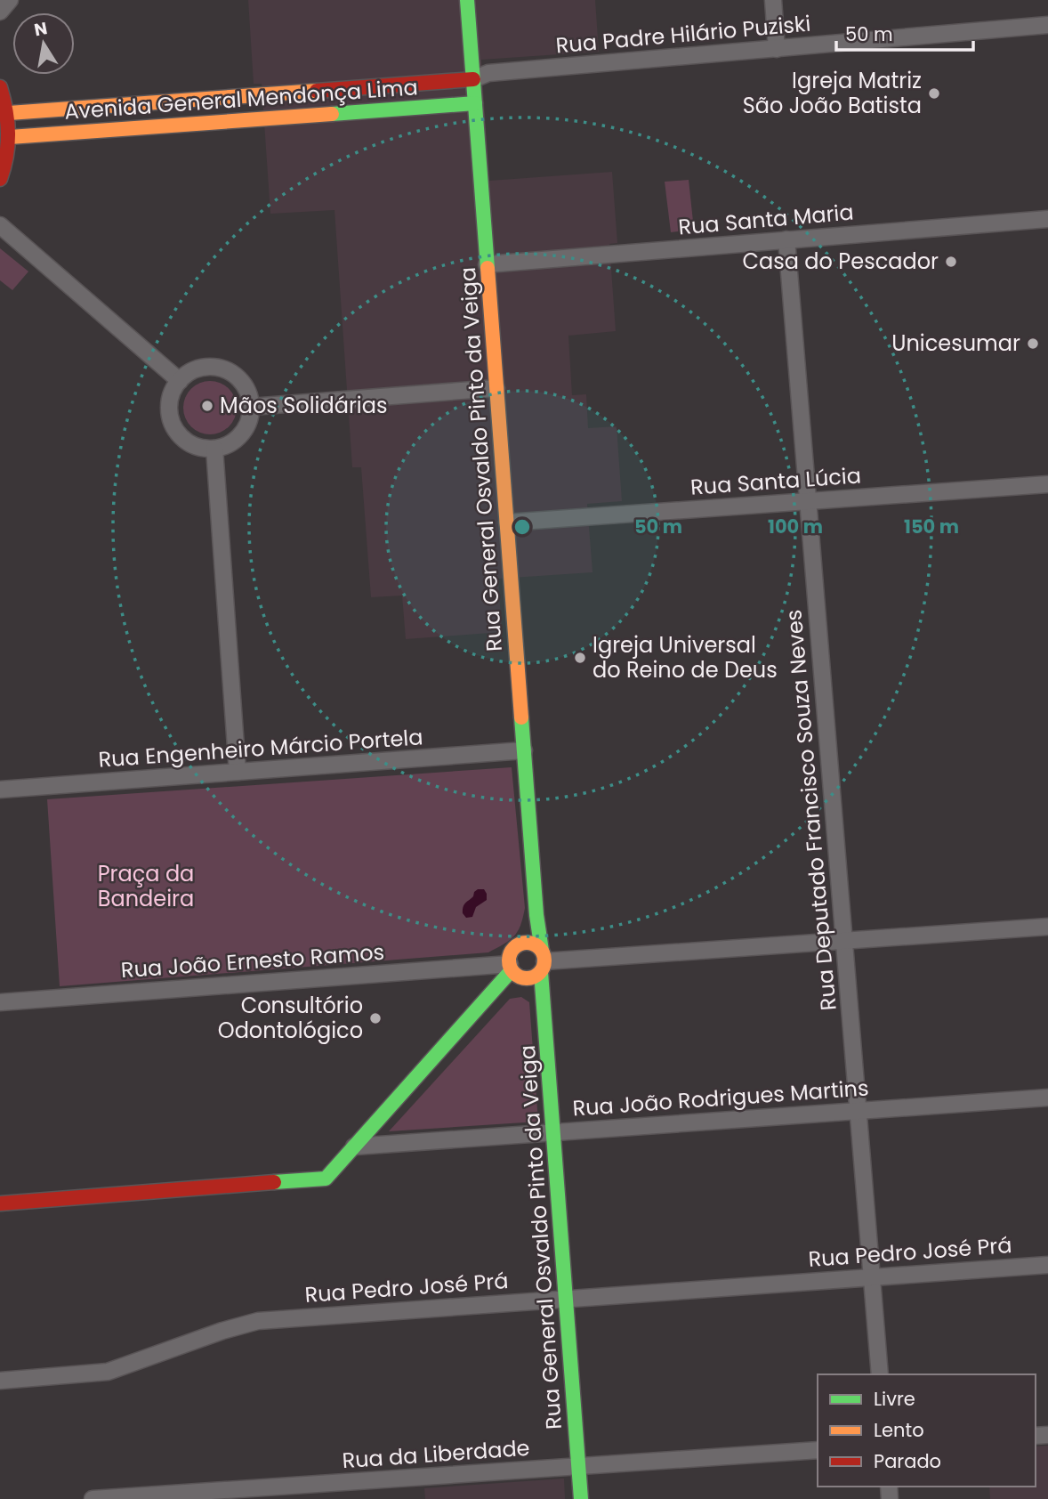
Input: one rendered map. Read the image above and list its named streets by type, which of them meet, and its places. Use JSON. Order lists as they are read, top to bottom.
{
  "streets": {
    "street": [
      "Rua Padre Hilário Puziski",
      "Avenida General Mendonça Lima",
      "Rua Santa Maria",
      "Rua General Osvaldo Pinto da Veiga",
      "Rua Santa Lúcia",
      "Rua Engenheiro Márcio Portela",
      "Rua Deputado Francisco Souza Neves",
      "Rua João Ernesto Ramos",
      "Rua João Rodrigues Martins",
      "Rua Pedro José Prá",
      "Rua da Liberdade"
    ]
  },
  "crossings": [
    ["Rua Padre Hilário Puziski", "Avenida General Mendonça Lima"],
    ["Rua Padre Hilário Puziski", "Rua General Osvaldo Pinto da Veiga"],
    ["Avenida General Mendonça Lima", "Rua General Osvaldo Pinto da Veiga"],
    ["Rua Santa Maria", "Rua General Osvaldo Pinto da Veiga"],
    ["Rua Santa Maria", "Rua Deputado Francisco Souza Neves"],
    ["Rua General Osvaldo Pinto da Veiga", "Rua Santa Lúcia"],
    ["Rua General Osvaldo Pinto da Veiga", "Rua Engenheiro Márcio Portela"],
    ["Rua General Osvaldo Pinto da Veiga", "Rua João Ernesto Ramos"],
    ["Rua General Osvaldo Pinto da Veiga", "Rua João Rodrigues Martins"],
    ["Rua General Osvaldo Pinto da Veiga", "Rua Pedro José Prá"],
    ["Rua General Osvaldo Pinto da Veiga", "Rua da Liberdade"],
    ["Rua Santa Lúcia", "Rua Deputado Francisco Souza Neves"],
    ["Rua Deputado Francisco Souza Neves", "Rua João Rodrigues Martins"],
    ["Rua Deputado Francisco Souza Neves", "Rua Pedro José Prá"]
  ],
  "parks": ["Praça da Bandeira"],
  "places": [
    "Igreja Matriz São João Batista",
    "Casa do Pescador",
    "Unicesumar",
    "Mãos Solidárias",
    "Igreja Universal do Reino de Deus",
    "Consultório Odontológico"
  ],
  "legend": ["Livre", "Lento", "Parado"],
  "scale_bar": "50 m",
  "north": "top",
  "rings": ["50 m", "100 m", "150 m"]
}
